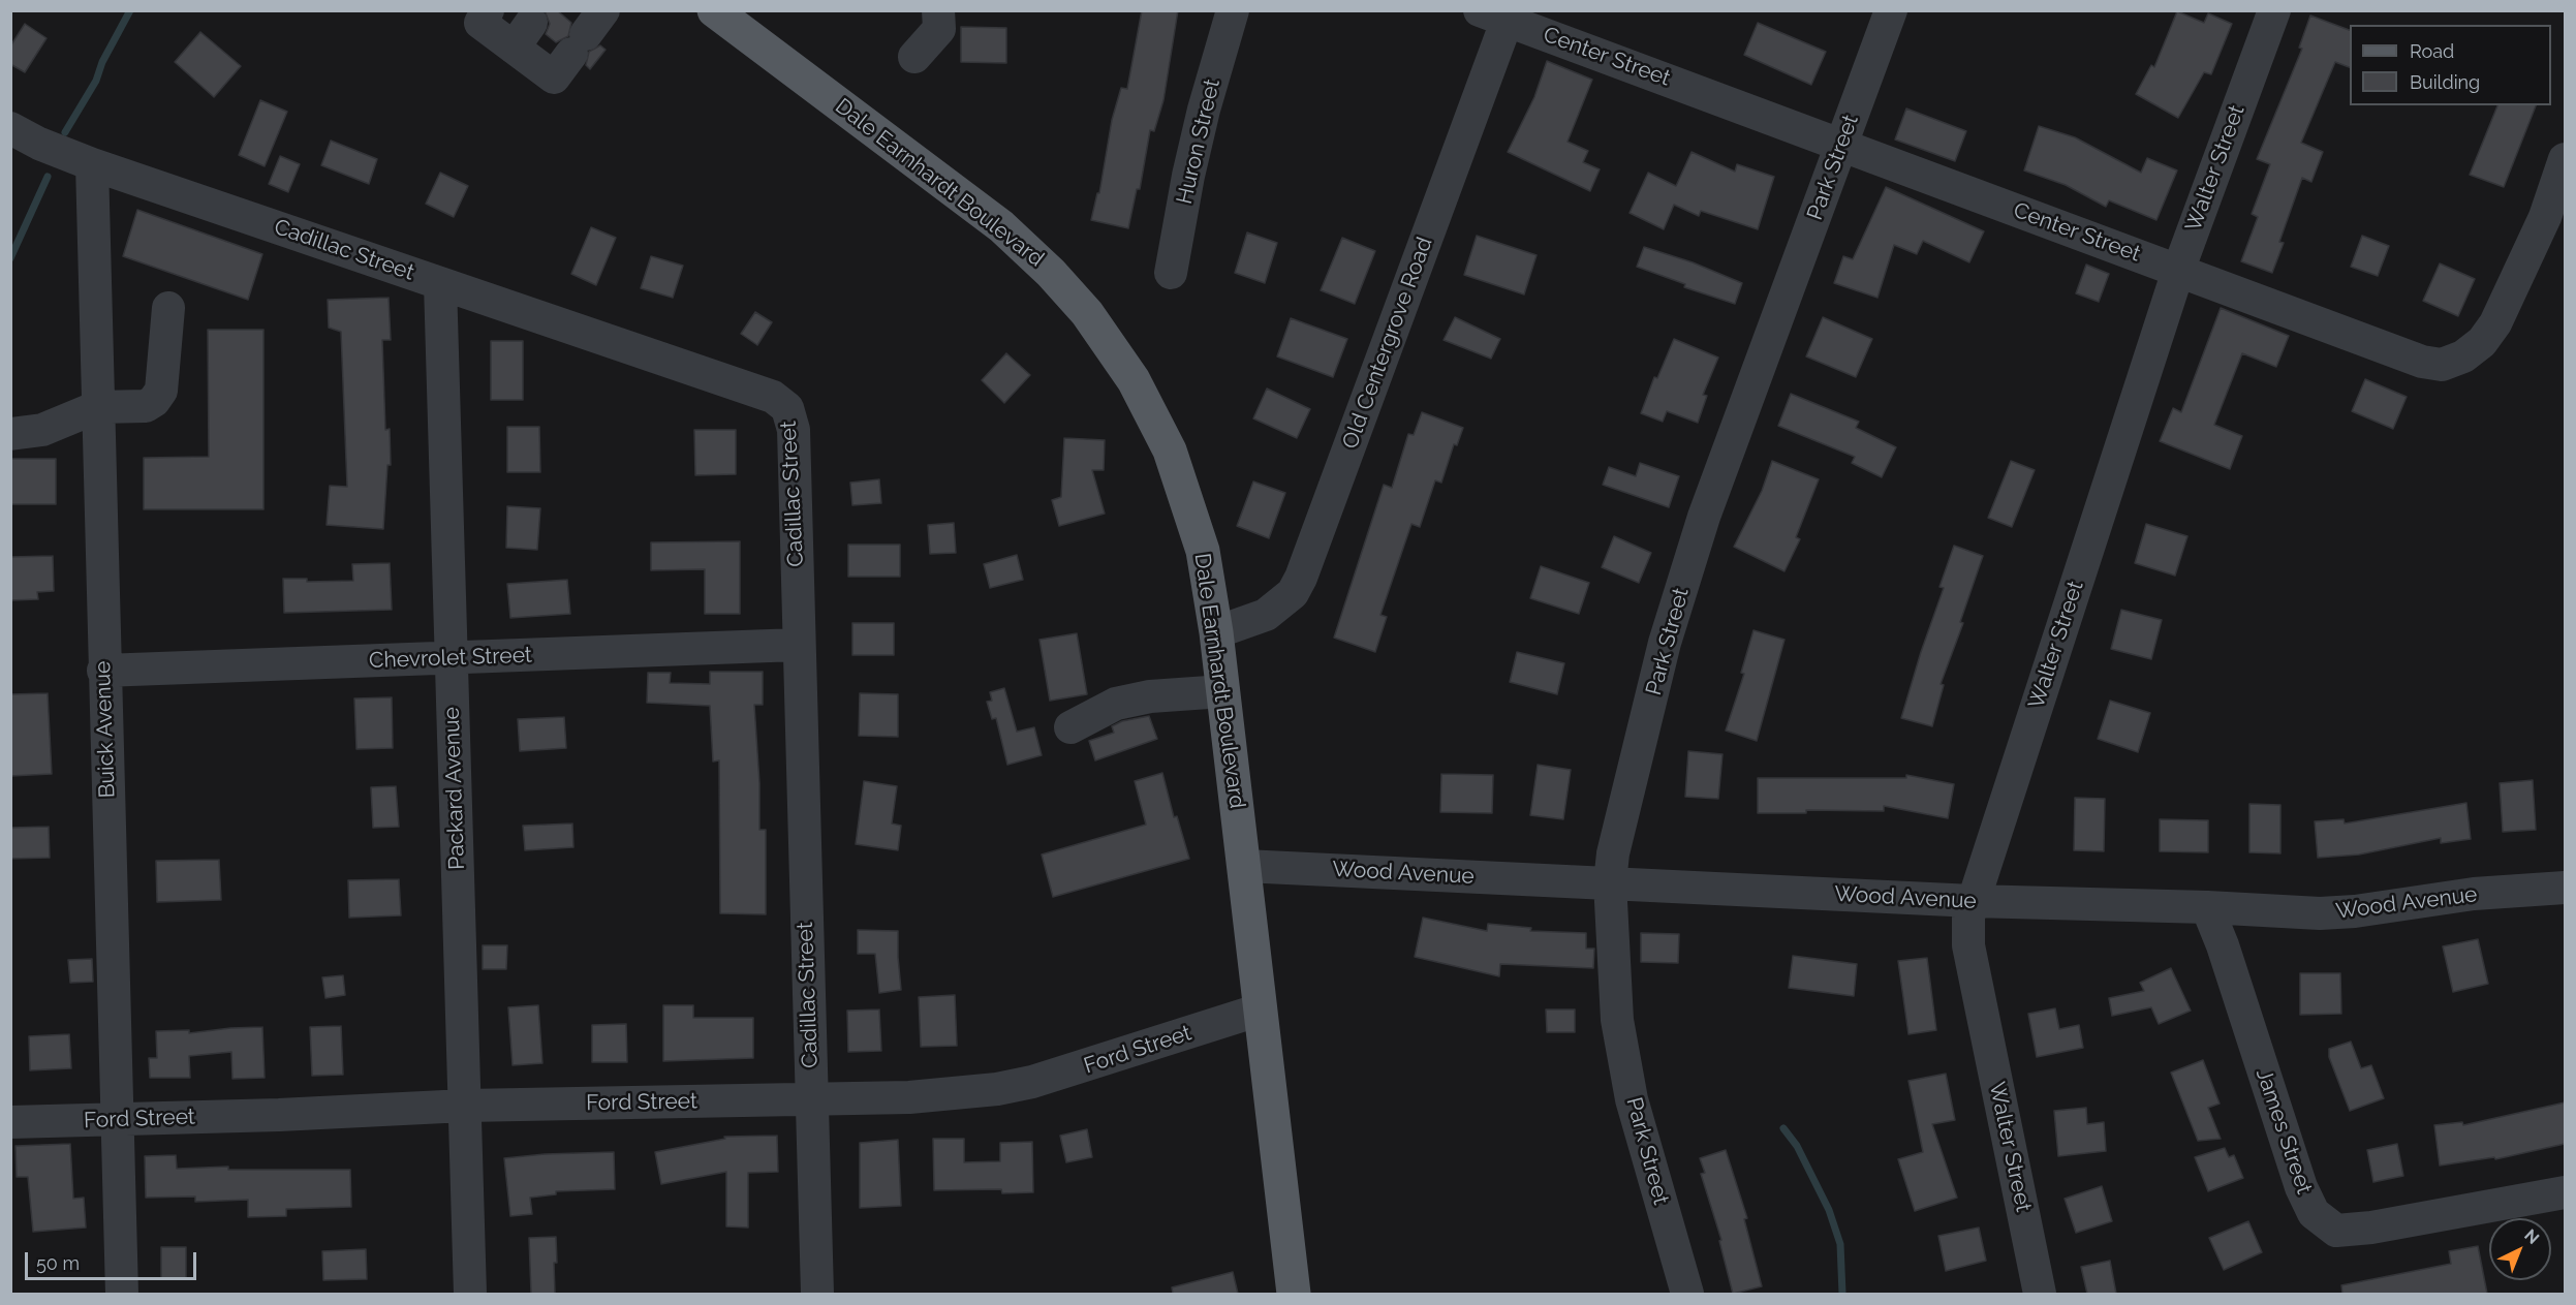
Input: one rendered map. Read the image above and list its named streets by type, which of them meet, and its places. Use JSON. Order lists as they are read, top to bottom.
{
  "streets": {
    "main road": ["Dale Earnhardt Boulevard"],
    "street": [
      "Center Street",
      "Huron Street",
      "Park Street",
      "Walter Street",
      "Cadillac Street",
      "Old Centergrove Road",
      "Chevrolet Street",
      "Buick Avenue",
      "Packard Avenue",
      "Wood Avenue",
      "Ford Street",
      "James Street"
    ]
  },
  "crossings": [
    ["Center Street", "Park Street"],
    ["Center Street", "Walter Street"],
    ["Center Street", "Old Centergrove Road"],
    ["Park Street", "Wood Avenue"],
    ["Walter Street", "Wood Avenue"],
    ["Dale Earnhardt Boulevard", "Old Centergrove Road"],
    ["Dale Earnhardt Boulevard", "Wood Avenue"],
    ["Dale Earnhardt Boulevard", "Ford Street"],
    ["Cadillac Street", "Chevrolet Street"],
    ["Cadillac Street", "Buick Avenue"],
    ["Cadillac Street", "Packard Avenue"],
    ["Cadillac Street", "Ford Street"],
    ["Chevrolet Street", "Buick Avenue"],
    ["Chevrolet Street", "Packard Avenue"],
    ["Buick Avenue", "Ford Street"],
    ["Packard Avenue", "Ford Street"],
    ["Wood Avenue", "James Street"]
  ],
  "legend": ["Road", "Building"],
  "scale_bar": "50 m",
  "north": "top right"
}
